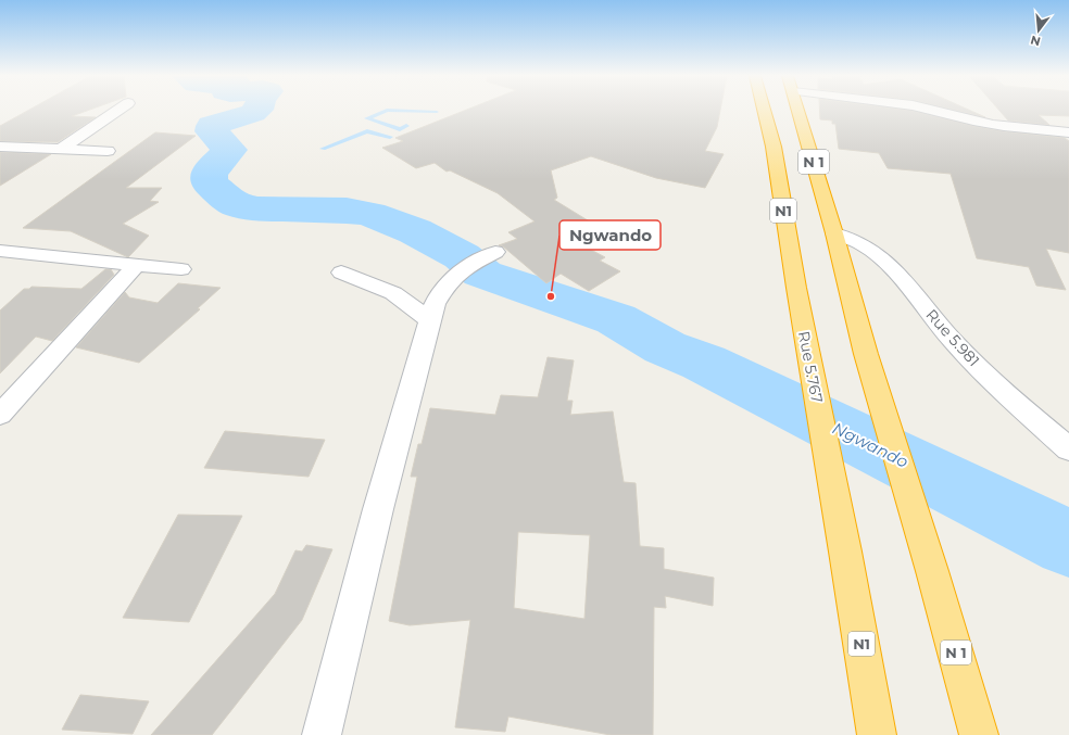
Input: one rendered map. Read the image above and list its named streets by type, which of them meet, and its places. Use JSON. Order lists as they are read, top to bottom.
{
  "streets": {
    "highway": ["N 1", "N1", "Rue 5.767"],
    "street": ["Rue 5.981"]
  },
  "crossings": [
    ["N 1", "Rue 5.981"]
  ],
  "water": ["Ngwando"],
  "places": ["Ngwando"],
  "north": "bottom"
}
